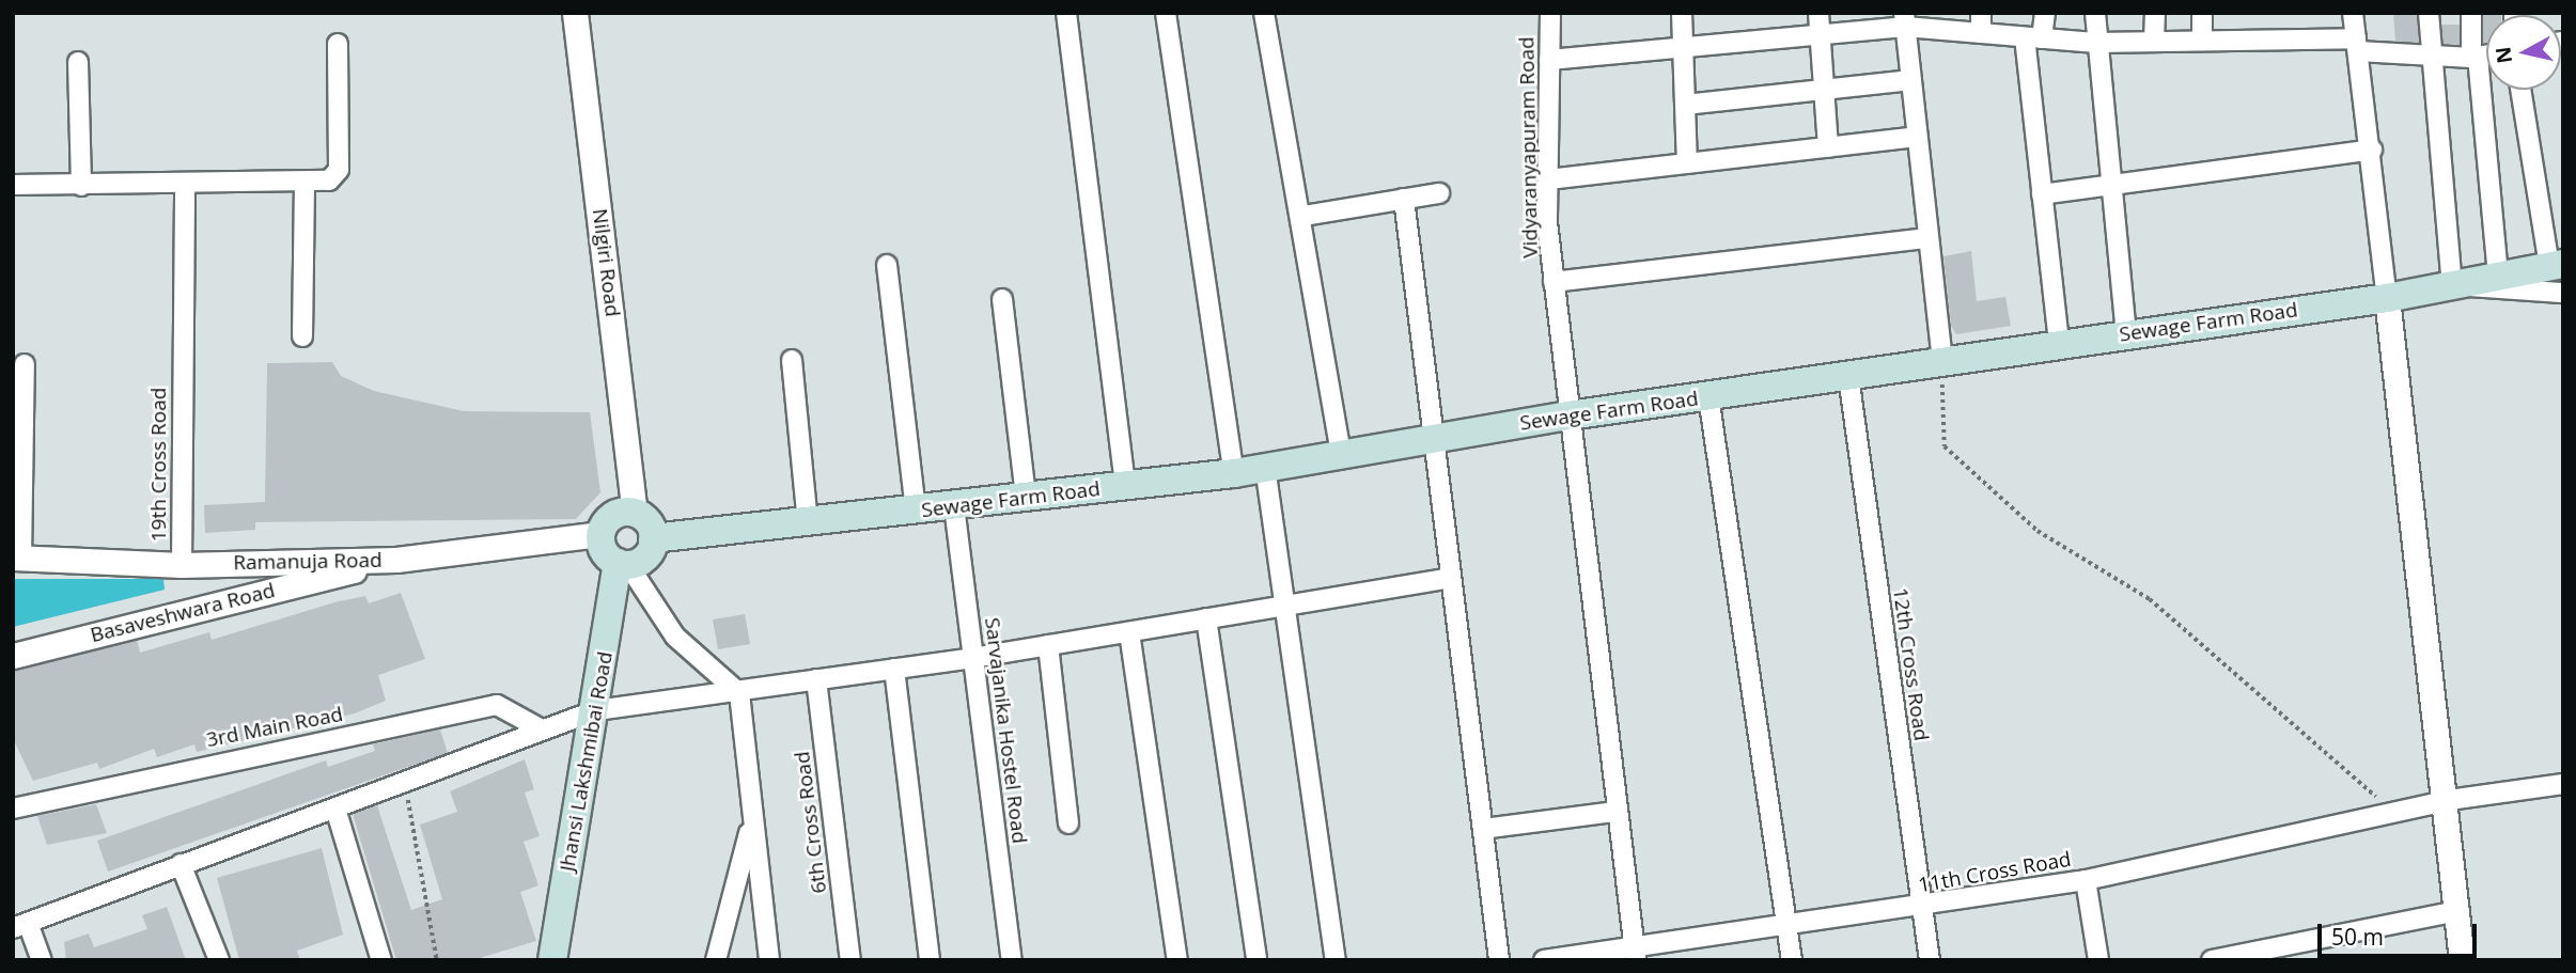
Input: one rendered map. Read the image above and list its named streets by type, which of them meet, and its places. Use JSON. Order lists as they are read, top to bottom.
{
  "streets": {
    "main road": ["Sewage Farm Road", "Jhansi Lakshmibai Road"],
    "street": [
      "Vidyaranyapuram Road",
      "Nilgiri Road",
      "19th Cross Road",
      "Ramanuja Road",
      "Basaveshwara Road",
      "12th Cross Road",
      "3rd Main Road",
      "Sarvajanika Hostel Road",
      "6th Cross Road",
      "11th Cross Road"
    ]
  },
  "crossings": [
    ["Vidyaranyapuram Road", "Sewage Farm Road"],
    ["Vidyaranyapuram Road", "11th Cross Road"],
    ["Nilgiri Road", "Sewage Farm Road"],
    ["Nilgiri Road", "Ramanuja Road"],
    ["Nilgiri Road", "Jhansi Lakshmibai Road"],
    ["Sewage Farm Road", "Ramanuja Road"],
    ["Sewage Farm Road", "12th Cross Road"],
    ["Sewage Farm Road", "Sarvajanika Hostel Road"],
    ["Sewage Farm Road", "Jhansi Lakshmibai Road"],
    ["19th Cross Road", "Ramanuja Road"],
    ["Ramanuja Road", "Basaveshwara Road"],
    ["Ramanuja Road", "Jhansi Lakshmibai Road"],
    ["12th Cross Road", "11th Cross Road"]
  ],
  "scale_bar": "50 m",
  "north": "left"
}
